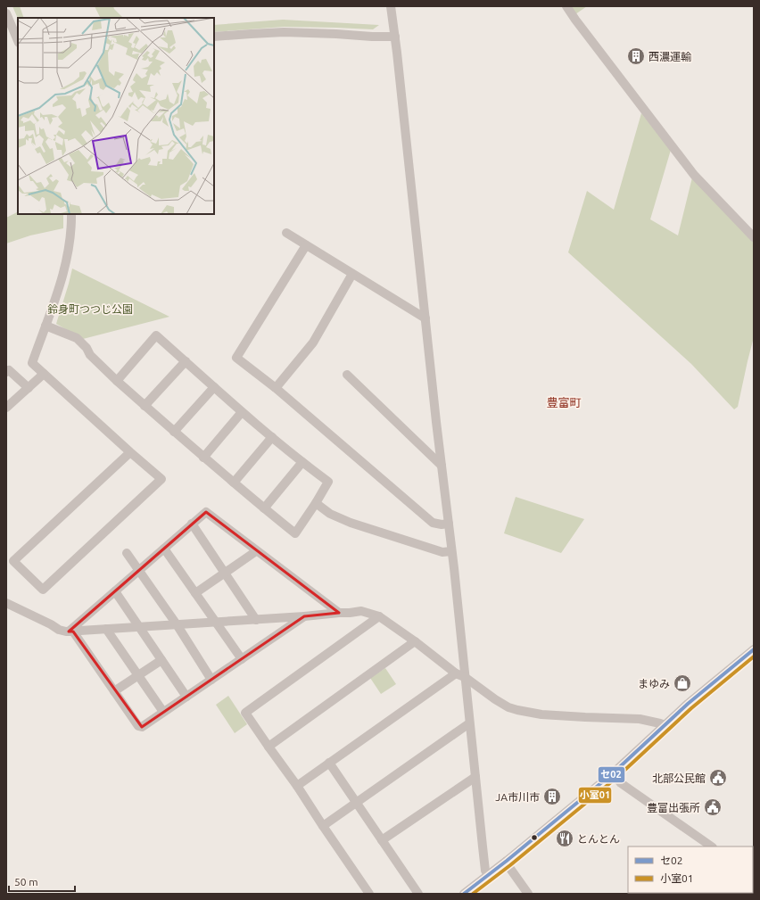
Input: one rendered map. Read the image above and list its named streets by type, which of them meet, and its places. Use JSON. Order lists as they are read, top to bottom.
{
  "districts": ["豊富町"],
  "parks": ["鈴身町つつじ公園"],
  "places": {
    "building": ["西濃運輸", "JA市川市"],
    "shop": ["まゆみ"],
    "public building": ["北部公民館", "豊富出張所"],
    "restaurant": ["とんとん"]
  },
  "lines": ["transit line セ02", "transit line 小室01"],
  "legend": ["セ02", "小室01"],
  "scale_bar": "50 m"
}
